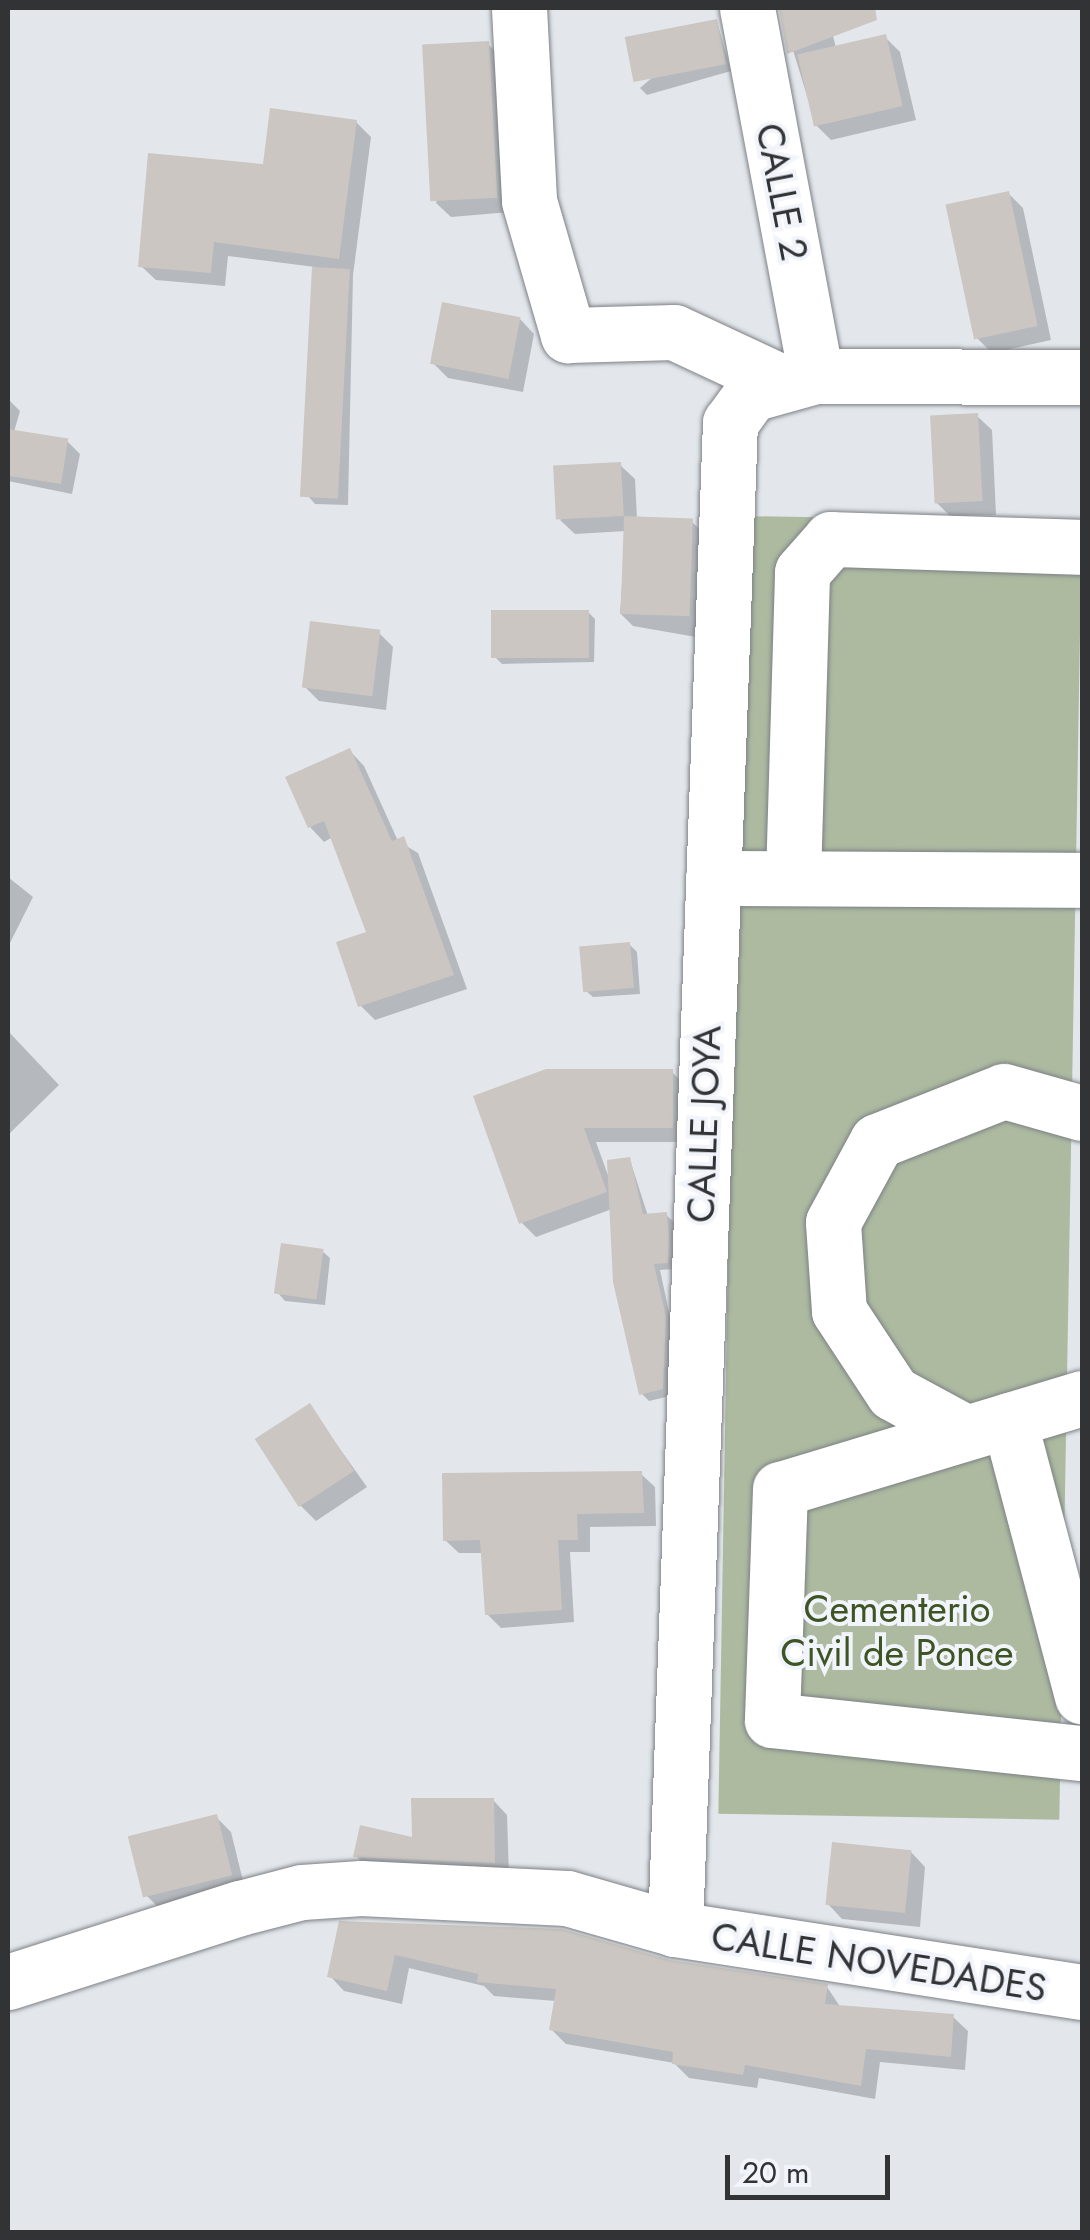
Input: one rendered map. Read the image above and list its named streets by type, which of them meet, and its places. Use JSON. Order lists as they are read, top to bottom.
{
  "streets": {
    "street": ["CALLE 2", "CALLE JOYA", "CALLE NOVEDADES"]
  },
  "crossings": [
    ["CALLE 2", "CALLE JOYA"],
    ["CALLE JOYA", "CALLE NOVEDADES"]
  ],
  "parks": ["Cementerio Civil de Ponce"],
  "scale_bar": "20 m"
}
